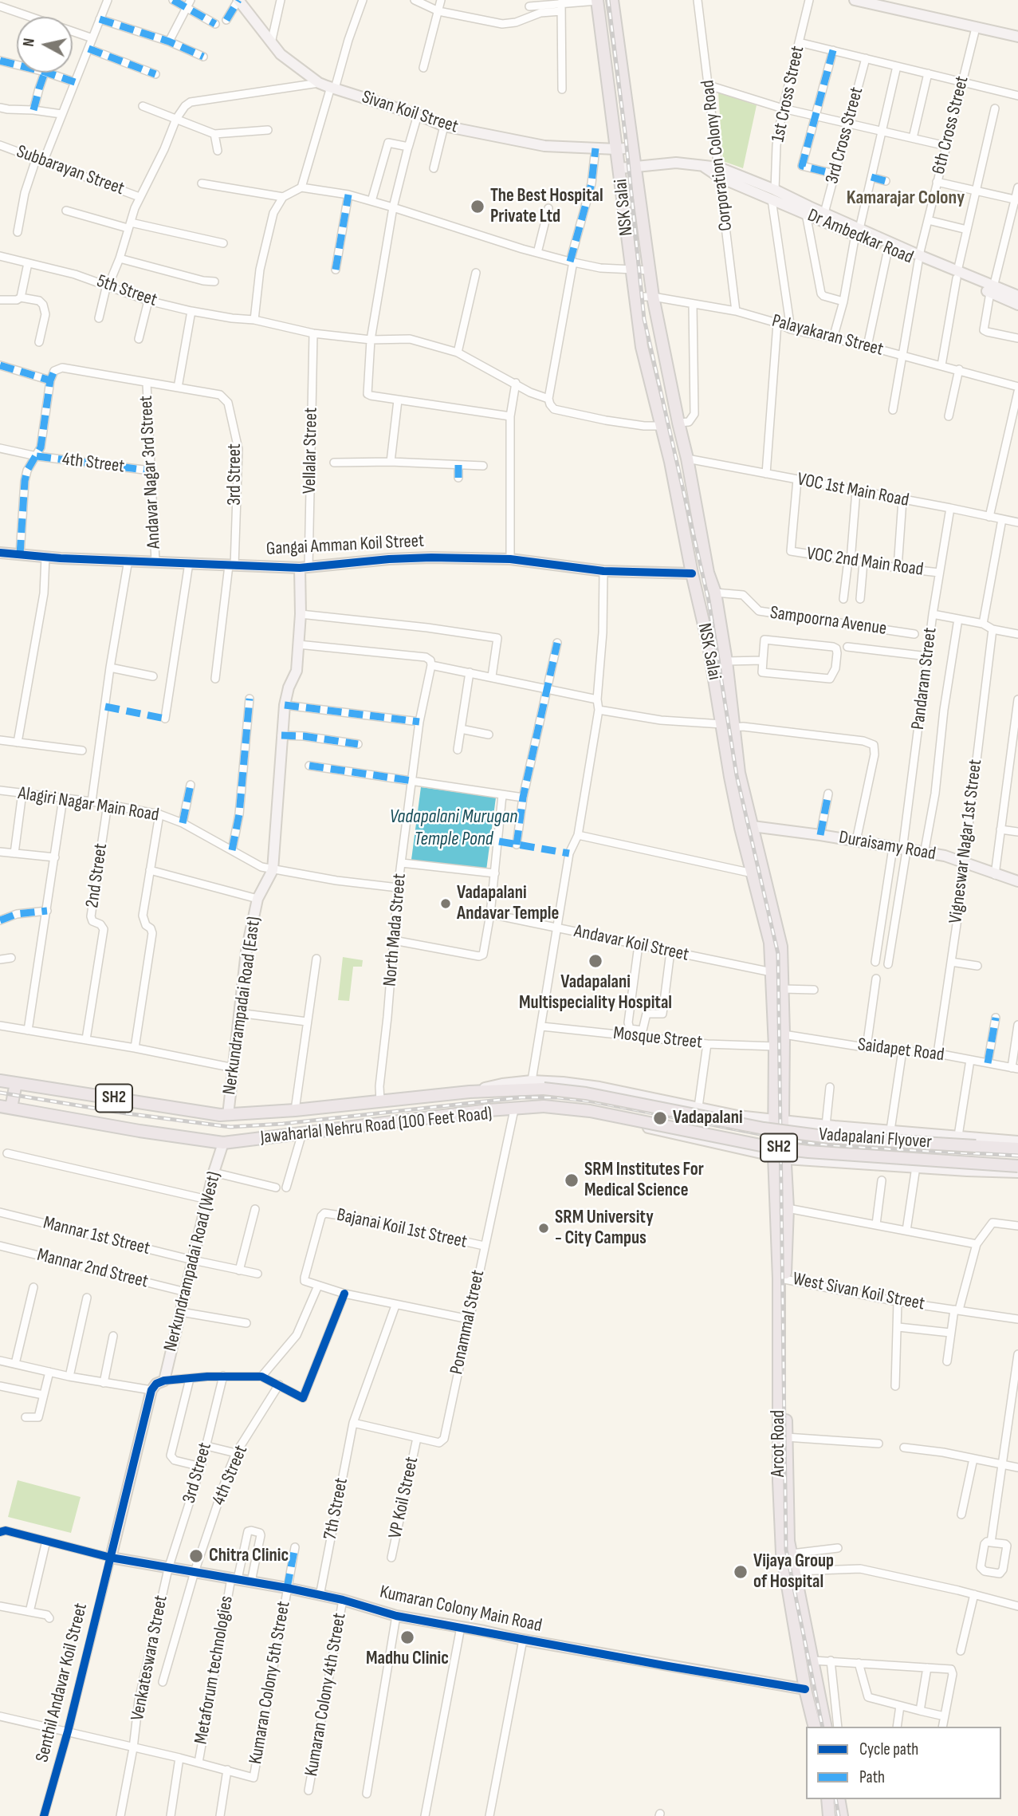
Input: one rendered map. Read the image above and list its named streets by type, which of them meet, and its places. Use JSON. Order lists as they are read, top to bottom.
{
  "streets": {
    "main road": [
      "NSK Salai",
      "SH2",
      "Jawaharlal Nehru Road (100 Feet Road)",
      "Vadapalani Flyover",
      "West Sivan Koil Street",
      "Arcot Road"
    ],
    "street": [
      "1st Cross Street",
      "Sivan Koil Street",
      "6th Cross Street",
      "3rd Cross Street",
      "Corporation Colony Road",
      "Subbarayan Street",
      "Dr Ambedkar Road",
      "5th Street",
      "Palayakaran Street",
      "Vellalar Street",
      "4th Street",
      "Andavar Nagar 3rd Street",
      "3rd Street",
      "VOC 1st Main Road",
      "Gangai Amman Koil Street",
      "VOC 2nd Main Road",
      "Sampoorna Avenue",
      "Pandaram Street",
      "Alagiri Nagar Main Road",
      "Vigneswar Nagar 1st Street",
      "Duraisamy Road",
      "2nd Street",
      "North Mada Street",
      "Andavar Koil Street",
      "Nerkundrampadai Road (East)",
      "Mosque Street",
      "Saidapet Road",
      "Bajanai Koil 1st Street",
      "Mannar 1st Street",
      "Nerkundrampadai Road (West)",
      "Mannar 2nd Street",
      "Ponammal Street",
      "VP Koil Street",
      "7th Street",
      "Kumaran Colony Main Road",
      "Venkateswara Street",
      "Metaforum technologies",
      "Senthil Andavar Koil Street",
      "Kumaran Colony 5th Street",
      "Kumaran Colony 4th Street"
    ]
  },
  "crossings": [
    ["1st Cross Street", "Dr Ambedkar Road"],
    ["1st Cross Street", "Palayakaran Street"],
    ["Sivan Koil Street", "NSK Salai"],
    ["6th Cross Street", "Dr Ambedkar Road"],
    ["6th Cross Street", "Palayakaran Street"],
    ["3rd Cross Street", "Dr Ambedkar Road"],
    ["Corporation Colony Road", "Dr Ambedkar Road"],
    ["Corporation Colony Road", "Palayakaran Street"],
    ["NSK Salai", "Dr Ambedkar Road"],
    ["NSK Salai", "5th Street"],
    ["NSK Salai", "Palayakaran Street"],
    ["NSK Salai", "Gangai Amman Koil Street"],
    ["NSK Salai", "Duraisamy Road"],
    ["NSK Salai", "Andavar Koil Street"],
    ["NSK Salai", "Mosque Street"],
    ["NSK Salai", "Jawaharlal Nehru Road (100 Feet Road)"],
    ["5th Street", "Vellalar Street"],
    ["Vellalar Street", "Gangai Amman Koil Street"],
    ["Vellalar Street", "Nerkundrampadai Road (East)"],
    ["4th Street", "Andavar Nagar 3rd Street"],
    ["4th Street", "Kumaran Colony Main Road"],
    ["Andavar Nagar 3rd Street", "3rd Street"],
    ["Andavar Nagar 3rd Street", "Gangai Amman Koil Street"],
    ["3rd Street", "Gangai Amman Koil Street"],
    ["3rd Street", "Kumaran Colony Main Road"],
    ["3rd Street", "Venkateswara Street"],
    ["VOC 1st Main Road", "VOC 2nd Main Road"],
    ["VOC 1st Main Road", "Pandaram Street"],
    ["Gangai Amman Koil Street", "Nerkundrampadai Road (East)"],
    ["VOC 2nd Main Road", "Pandaram Street"],
    ["Pandaram Street", "Duraisamy Road"],
    ["Alagiri Nagar Main Road", "2nd Street"],
    ["Alagiri Nagar Main Road", "North Mada Street"],
    ["Alagiri Nagar Main Road", "Nerkundrampadai Road (East)"],
    ["Vigneswar Nagar 1st Street", "Duraisamy Road"],
    ["Vigneswar Nagar 1st Street", "Saidapet Road"],
    ["North Mada Street", "Jawaharlal Nehru Road (100 Feet Road)"],
    ["Nerkundrampadai Road (East)", "Jawaharlal Nehru Road (100 Feet Road)"],
    ["Jawaharlal Nehru Road (100 Feet Road)", "Vadapalani Flyover"],
    ["Jawaharlal Nehru Road (100 Feet Road)", "Nerkundrampadai Road (West)"],
    ["Jawaharlal Nehru Road (100 Feet Road)", "West Sivan Koil Street"],
    ["Jawaharlal Nehru Road (100 Feet Road)", "Ponammal Street"],
    ["Jawaharlal Nehru Road (100 Feet Road)", "Arcot Road"],
    ["Bajanai Koil 1st Street", "Ponammal Street"],
    ["Mannar 1st Street", "Nerkundrampadai Road (West)"],
    ["Nerkundrampadai Road (West)", "Mannar 2nd Street"],
    ["West Sivan Koil Street", "Arcot Road"],
    ["Ponammal Street", "VP Koil Street"],
    ["Ponammal Street", "7th Street"],
    ["Arcot Road", "Kumaran Colony Main Road"],
    ["7th Street", "Kumaran Colony Main Road"],
    ["Kumaran Colony Main Road", "Venkateswara Street"],
    ["Kumaran Colony Main Road", "Metaforum technologies"],
    ["Kumaran Colony Main Road", "Senthil Andavar Koil Street"],
    ["Kumaran Colony Main Road", "Kumaran Colony 5th Street"],
    ["Kumaran Colony Main Road", "Kumaran Colony 4th Street"]
  ],
  "districts": ["Kamarajar Colony"],
  "water": ["Vadapalani Murugan Temple Pond"],
  "places": [
    "The Best Hospital Private Ltd",
    "Vadapalani Andavar Temple",
    "Vadapalani Multispeciality Hospital",
    "Vadapalani",
    "SRM Institutes For Medical Science",
    "SRM University - City Campus",
    "Chitra Clinic",
    "Vijaya Group of Hospital",
    "Madhu Clinic"
  ],
  "legend": ["Cycle path", "Path"],
  "north": "left"
}
